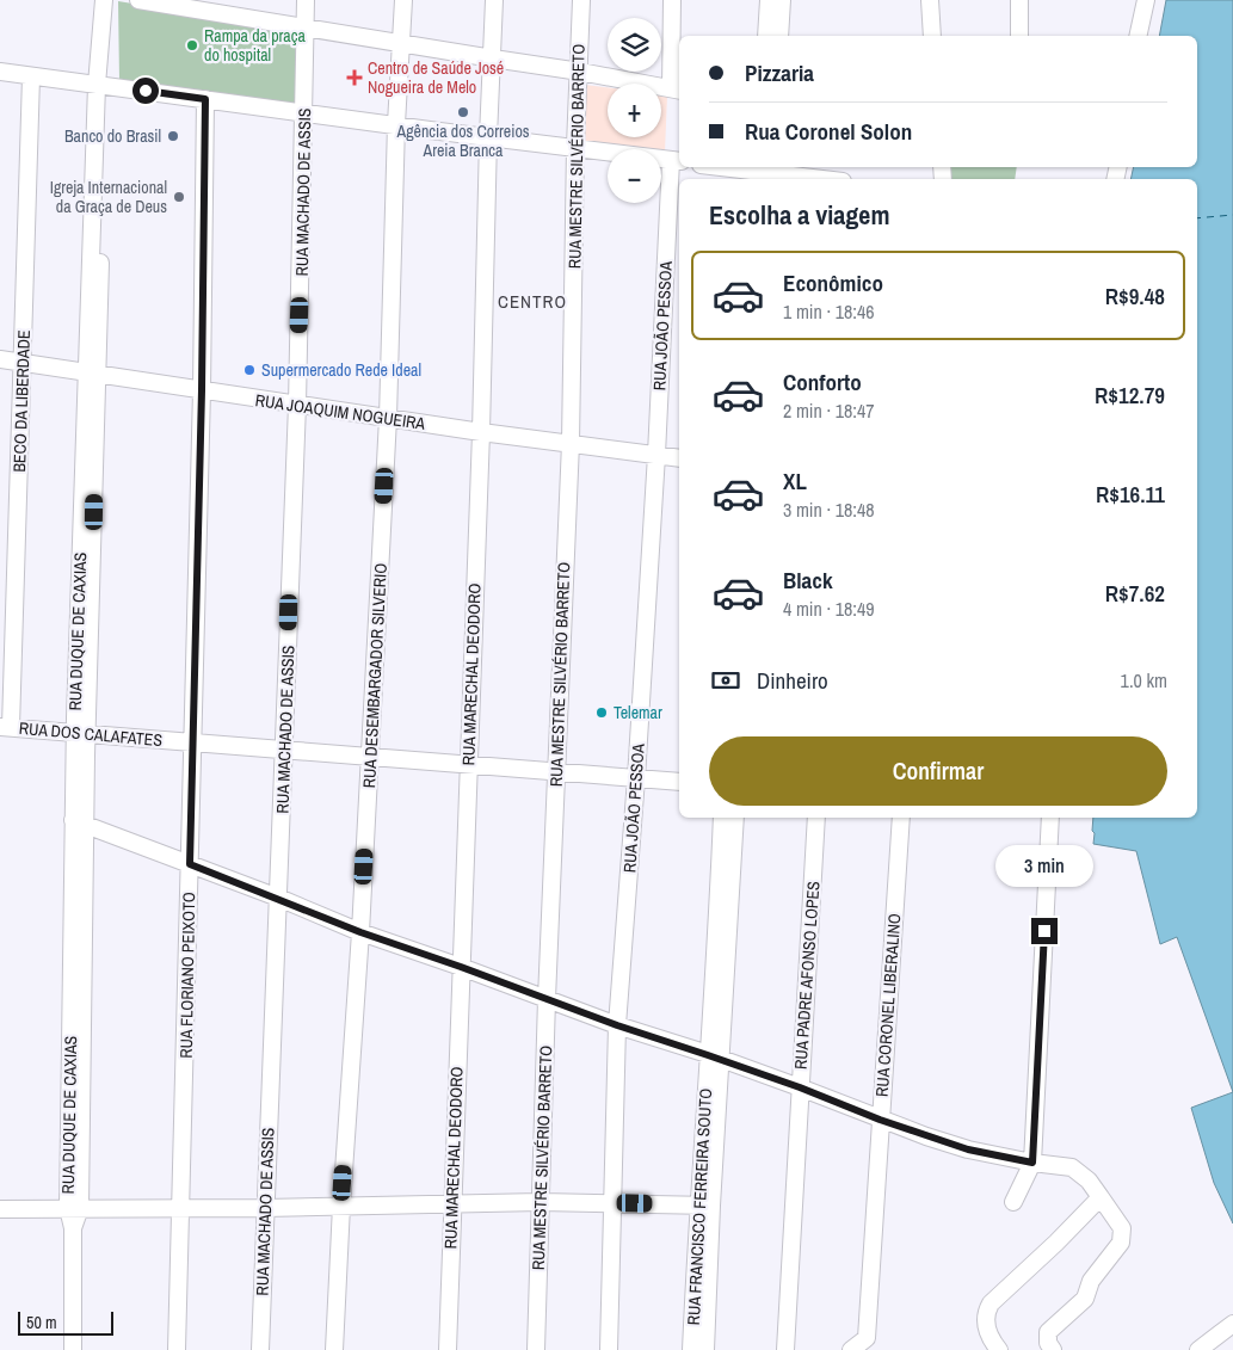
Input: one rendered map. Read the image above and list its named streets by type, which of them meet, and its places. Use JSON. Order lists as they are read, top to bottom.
{
  "streets": {
    "street": [
      "RUA MESTRE SILVÉRIO BARRETO",
      "RUA MACHADO DE ASSIS",
      "RUA JOÃO PESSOA",
      "BECO DA LIBERDADE",
      "RUA JOAQUIM NOGUEIRA",
      "RUA DUQUE DE CAXIAS",
      "RUA MARECHAL DEODORO",
      "RUA DESEMBARGADOR SILVERIO",
      "RUA DOS CALAFATES",
      "RUA FLORIANO PEIXOTO",
      "RUA PADRE AFONSO LOPES",
      "RUA CORONEL LIBERALINO",
      "RUA FRANCISCO FERREIRA SOUTO"
    ]
  },
  "crossings": [
    ["RUA MESTRE SILVÉRIO BARRETO", "RUA JOAQUIM NOGUEIRA"],
    ["RUA MESTRE SILVÉRIO BARRETO", "RUA DOS CALAFATES"],
    ["RUA MACHADO DE ASSIS", "RUA JOAQUIM NOGUEIRA"],
    ["RUA MACHADO DE ASSIS", "RUA DOS CALAFATES"],
    ["RUA JOÃO PESSOA", "RUA JOAQUIM NOGUEIRA"],
    ["RUA JOÃO PESSOA", "RUA DOS CALAFATES"],
    ["BECO DA LIBERDADE", "RUA JOAQUIM NOGUEIRA"],
    ["BECO DA LIBERDADE", "RUA DOS CALAFATES"],
    ["RUA JOAQUIM NOGUEIRA", "RUA DUQUE DE CAXIAS"],
    ["RUA JOAQUIM NOGUEIRA", "RUA MARECHAL DEODORO"],
    ["RUA JOAQUIM NOGUEIRA", "RUA DESEMBARGADOR SILVERIO"],
    ["RUA JOAQUIM NOGUEIRA", "RUA FLORIANO PEIXOTO"],
    ["RUA DUQUE DE CAXIAS", "RUA DOS CALAFATES"],
    ["RUA MARECHAL DEODORO", "RUA DOS CALAFATES"],
    ["RUA DESEMBARGADOR SILVERIO", "RUA DOS CALAFATES"],
    ["RUA DOS CALAFATES", "RUA FLORIANO PEIXOTO"]
  ],
  "districts": ["CENTRO"],
  "places": {
    "other": [
      "Rampa da praça do hospital",
      "Agência dos Correios Areia Branca",
      "Banco do Brasil",
      "Igreja Internacional da Graça de Deus",
      "Supermercado Rede Ideal",
      "Telemar"
    ],
    "health": ["Centro de Saúde José Nogueira de Melo"]
  },
  "scale_bar": "50 m",
  "page": {
    "map_buttons": ["+", "−"],
    "banner": ["Pizzaria", "Rua Coronel Solon"],
    "heading": "Escolha a viagem",
    "list": [
      {
        "name": "Econômico",
        "note": "1 min · 18:46",
        "value": "R$9.48"
      },
      {
        "name": "Conforto",
        "note": "2 min · 18:47",
        "value": "R$12.79"
      },
      {
        "name": "XL",
        "note": "3 min · 18:48",
        "value": "R$16.11"
      },
      {
        "name": "Black",
        "note": "4 min · 18:49",
        "value": "R$7.62"
      }
    ],
    "pay": ["Dinheiro", "1.0 km"],
    "buttons": "Confirmar",
    "bubble": "3 min",
    "scale": "50 m"
  }
}
